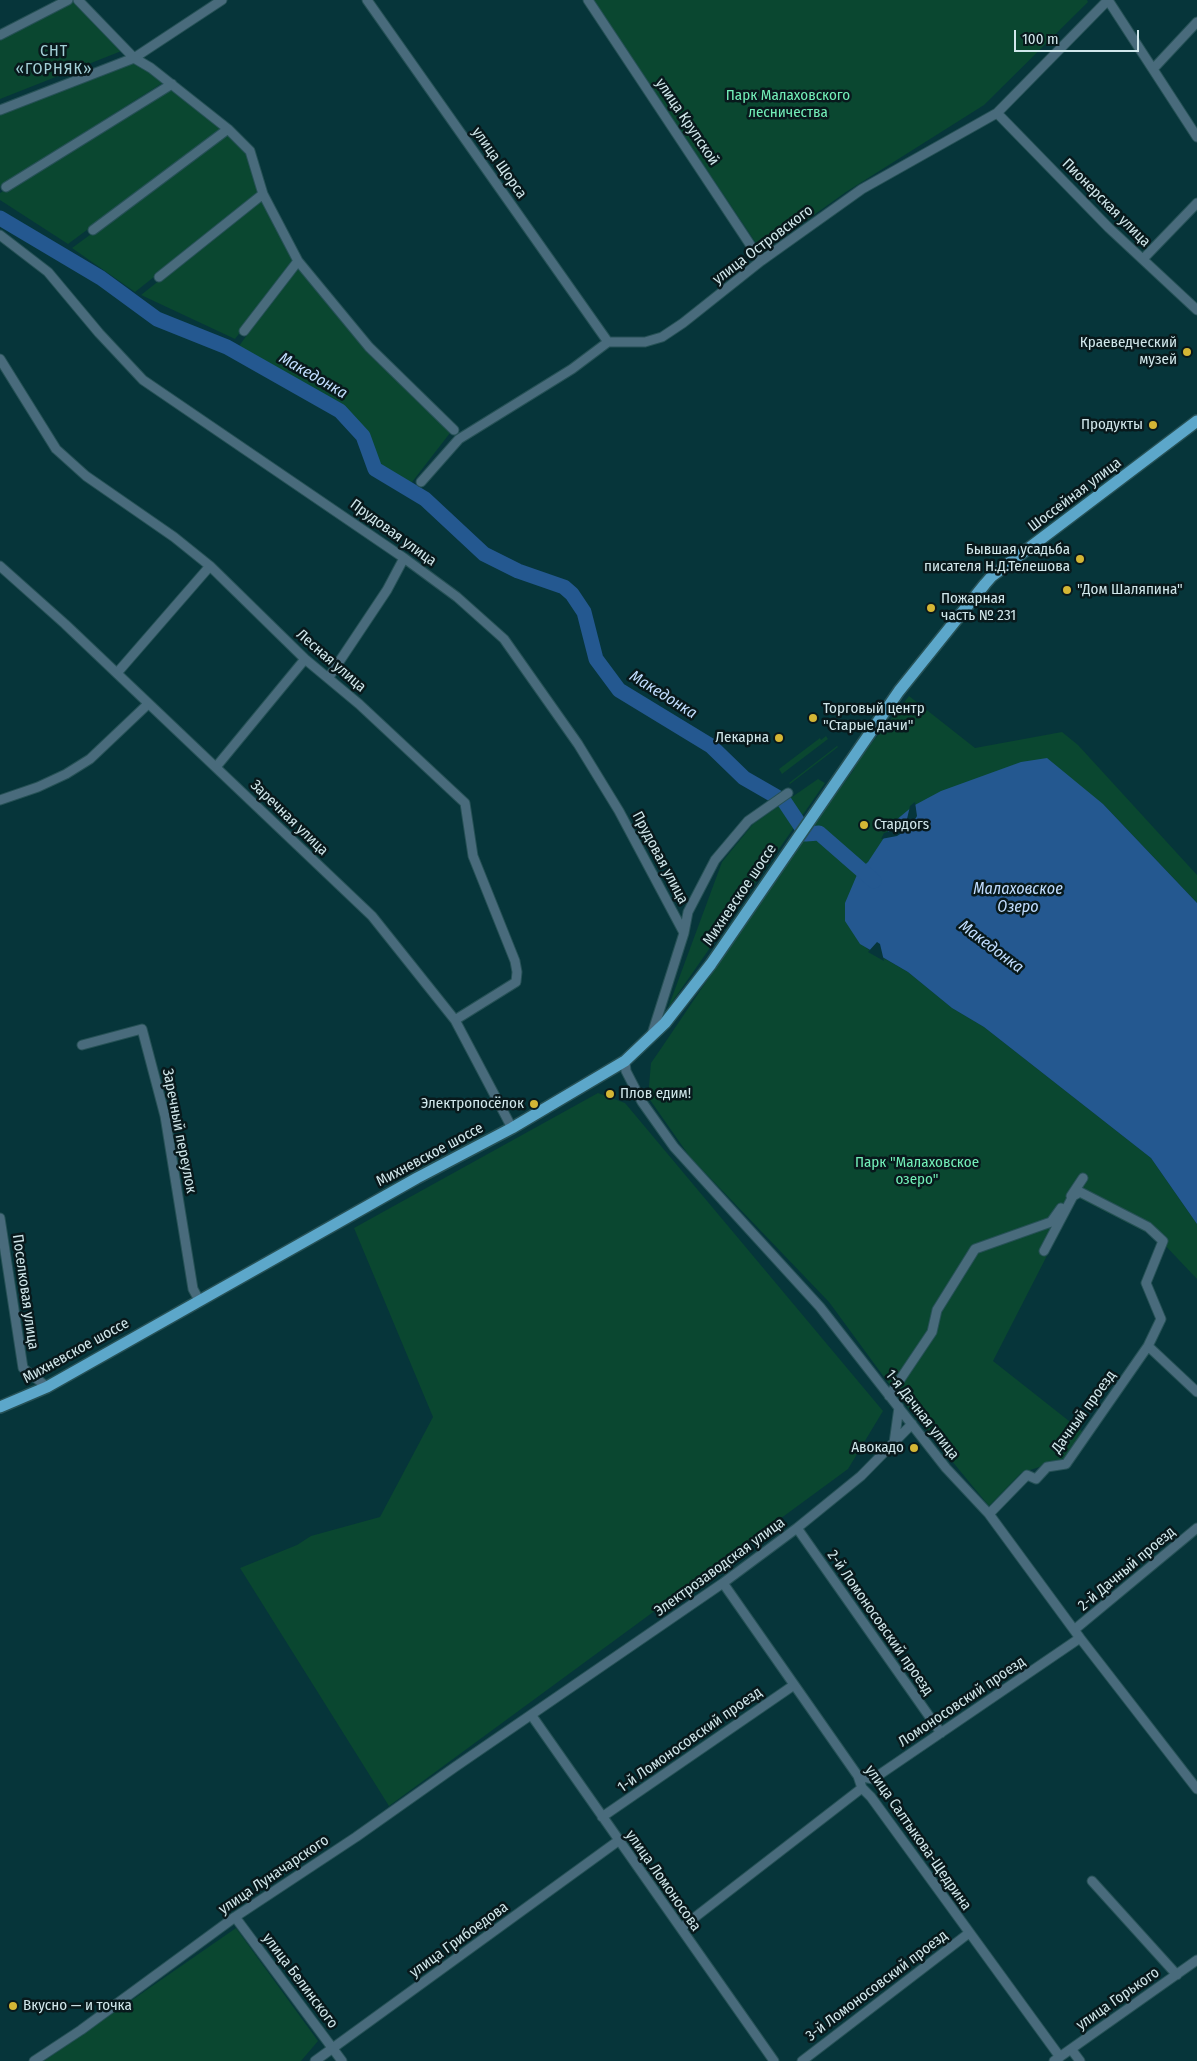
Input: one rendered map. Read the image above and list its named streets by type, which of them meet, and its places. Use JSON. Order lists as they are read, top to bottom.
{
  "streets": {
    "main road": ["Шоссейная улица", "Михневское шоссе"],
    "street": [
      "улица Крупской",
      "улица Щорса",
      "Пионерская улица",
      "улица Островского",
      "Прудовая улица",
      "Лесная улица",
      "Заречная улица",
      "Заречный переулок",
      "Поселковая улица",
      "Дачный проезд",
      "1-я Дачная улица",
      "Электрозаводская улица",
      "2-й Дачный проезд",
      "2-й Ломоносовский проезд",
      "Ломоносовский проезд",
      "1-й Ломоносовский проезд",
      "улица Салтыкова-Щедрина",
      "улица Луначарского",
      "улица Ломоносова",
      "улица Грибоедова",
      "улица Белинского",
      "3-й Ломоносовский проезд",
      "улица Горького"
    ]
  },
  "crossings": [
    ["улица Крупской", "улица Островского"],
    ["улица Щорса", "улица Островского"],
    ["Пионерская улица", "улица Островского"],
    ["Шоссейная улица", "Михневское шоссе"],
    ["Лесная улица", "Заречная улица"],
    ["Заречная улица", "Михневское шоссе"],
    ["Михневское шоссе", "Заречный переулок"],
    ["Михневское шоссе", "Поселковая улица"],
    ["Михневское шоссе", "1-я Дачная улица"],
    ["Дачный проезд", "1-я Дачная улица"],
    ["1-я Дачная улица", "Электрозаводская улица"],
    ["1-я Дачная улица", "2-й Дачный проезд"],
    ["1-я Дачная улица", "Ломоносовский проезд"],
    ["Электрозаводская улица", "2-й Ломоносовский проезд"],
    ["Электрозаводская улица", "улица Салтыкова-Щедрина"],
    ["Электрозаводская улица", "улица Луначарского"],
    ["Электрозаводская улица", "улица Ломоносова"],
    ["2-й Ломоносовский проезд", "Ломоносовский проезд"],
    ["1-й Ломоносовский проезд", "улица Салтыкова-Щедрина"],
    ["1-й Ломоносовский проезд", "улица Ломоносова"],
    ["улица Салтыкова-Щедрина", "3-й Ломоносовский проезд"],
    ["улица Салтыкова-Щедрина", "улица Горького"],
    ["улица Луначарского", "улица Ломоносова"],
    ["улица Луначарского", "улица Белинского"],
    ["улица Ломоносова", "улица Грибоедова"],
    ["улица Грибоедова", "улица Белинского"]
  ],
  "districts": ["СНТ «ГОРНЯК»"],
  "water": ["Македонка", "Малаховское Озеро"],
  "parks": ["Парк Малаховского лесничества", "Парк \"Малаховское озеро\""],
  "places": [
    "Краеведческий музей",
    "Продукты",
    "Бывшая усадьба писателя Н.Д.Телешова",
    "\"Дом Шаляпина\"",
    "Пожарная часть № 231",
    "Торговый центр \"Старые дачи\"",
    "Лекарна",
    "Стардогs",
    "Плов едим!",
    "Электропосёлок",
    "Авокадо",
    "Вкусно — и точка"
  ],
  "scale_bar": "100 m"
}
